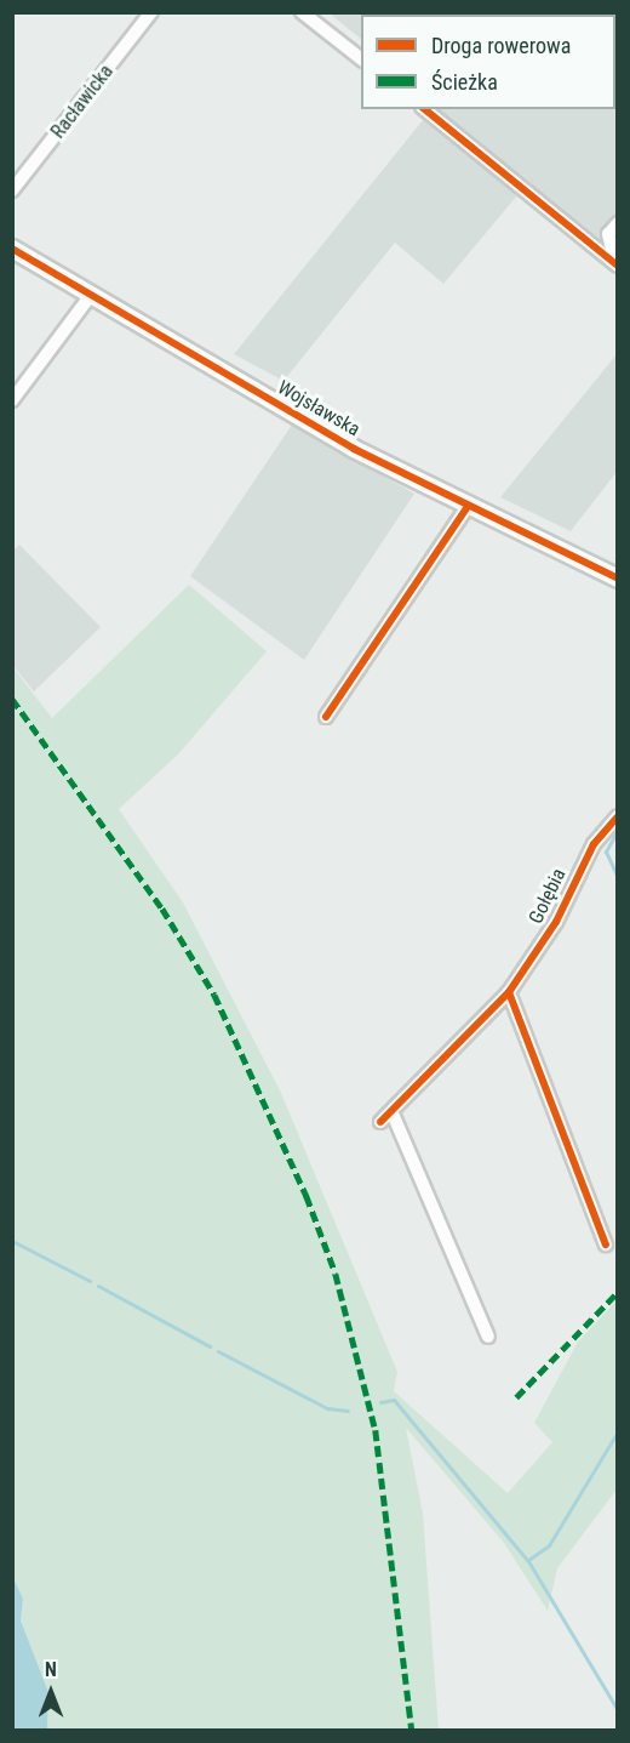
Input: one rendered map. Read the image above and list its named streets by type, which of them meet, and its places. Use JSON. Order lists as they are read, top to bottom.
{
  "streets": {
    "street": ["Racławicka", "Wojsławska", "Gołębia"]
  },
  "legend": ["Droga rowerowa", "Ścieżka"],
  "north": "top"
}
